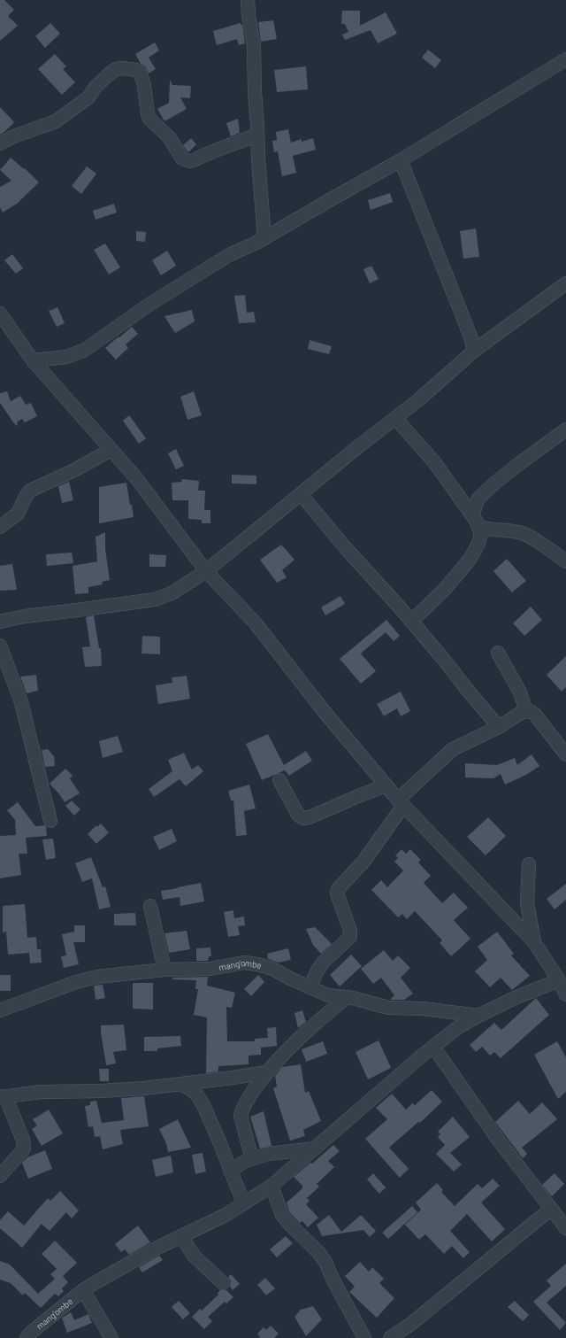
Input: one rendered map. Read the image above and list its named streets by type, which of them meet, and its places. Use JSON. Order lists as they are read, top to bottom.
{
  "streets": {
    "street": ["mang'ombe"]
  }
}
